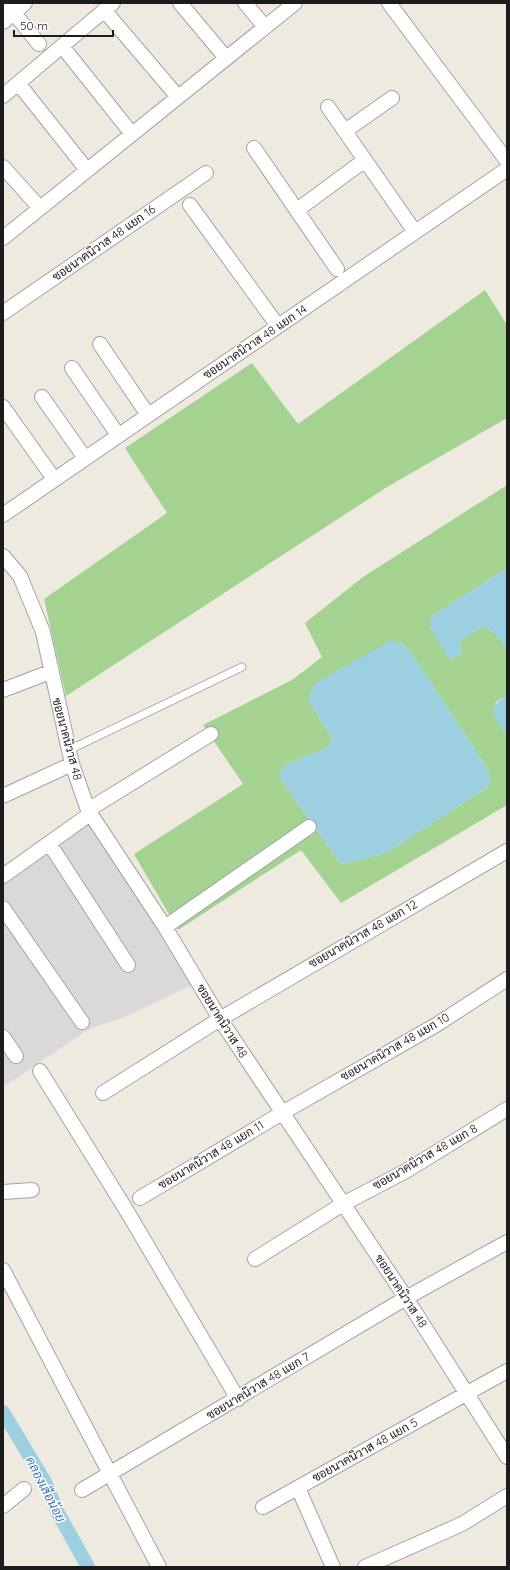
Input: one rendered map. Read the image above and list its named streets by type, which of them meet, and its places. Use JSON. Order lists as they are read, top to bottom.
{
  "streets": {
    "street": [
      "ซอยนาคนิวาส 48 แยก 16",
      "ซอยนาคนิวาส 48 แยก 14",
      "ซอยนาคนิวาส 48",
      "ซอยนาคนิวาส 48 แยก 12",
      "ซอยนาคนิวาส 48 แยก 10",
      "ซอยนาคนิวาส 48 แยก 11",
      "ซอยนาคนิวาส 48 แยก 8",
      "ซอยนาคนิวาส 48 แยก 7",
      "ซอยนาคนิวาส 48 แยก 5"
    ]
  },
  "crossings": [
    ["ซอยนาคนิวาส 48", "ซอยนาคนิวาส 48 แยก 12"],
    ["ซอยนาคนิวาส 48", "ซอยนาคนิวาส 48 แยก 10"],
    ["ซอยนาคนิวาส 48", "ซอยนาคนิวาส 48 แยก 11"],
    ["ซอยนาคนิวาส 48", "ซอยนาคนิวาส 48 แยก 8"],
    ["ซอยนาคนิวาส 48", "ซอยนาคนิวาส 48 แยก 7"],
    ["ซอยนาคนิวาส 48", "ซอยนาคนิวาส 48 แยก 5"],
    ["ซอยนาคนิวาส 48 แยก 10", "ซอยนาคนิวาส 48 แยก 11"]
  ],
  "water": ["คลองเสือน้อย"],
  "scale_bar": "50 m"
}
